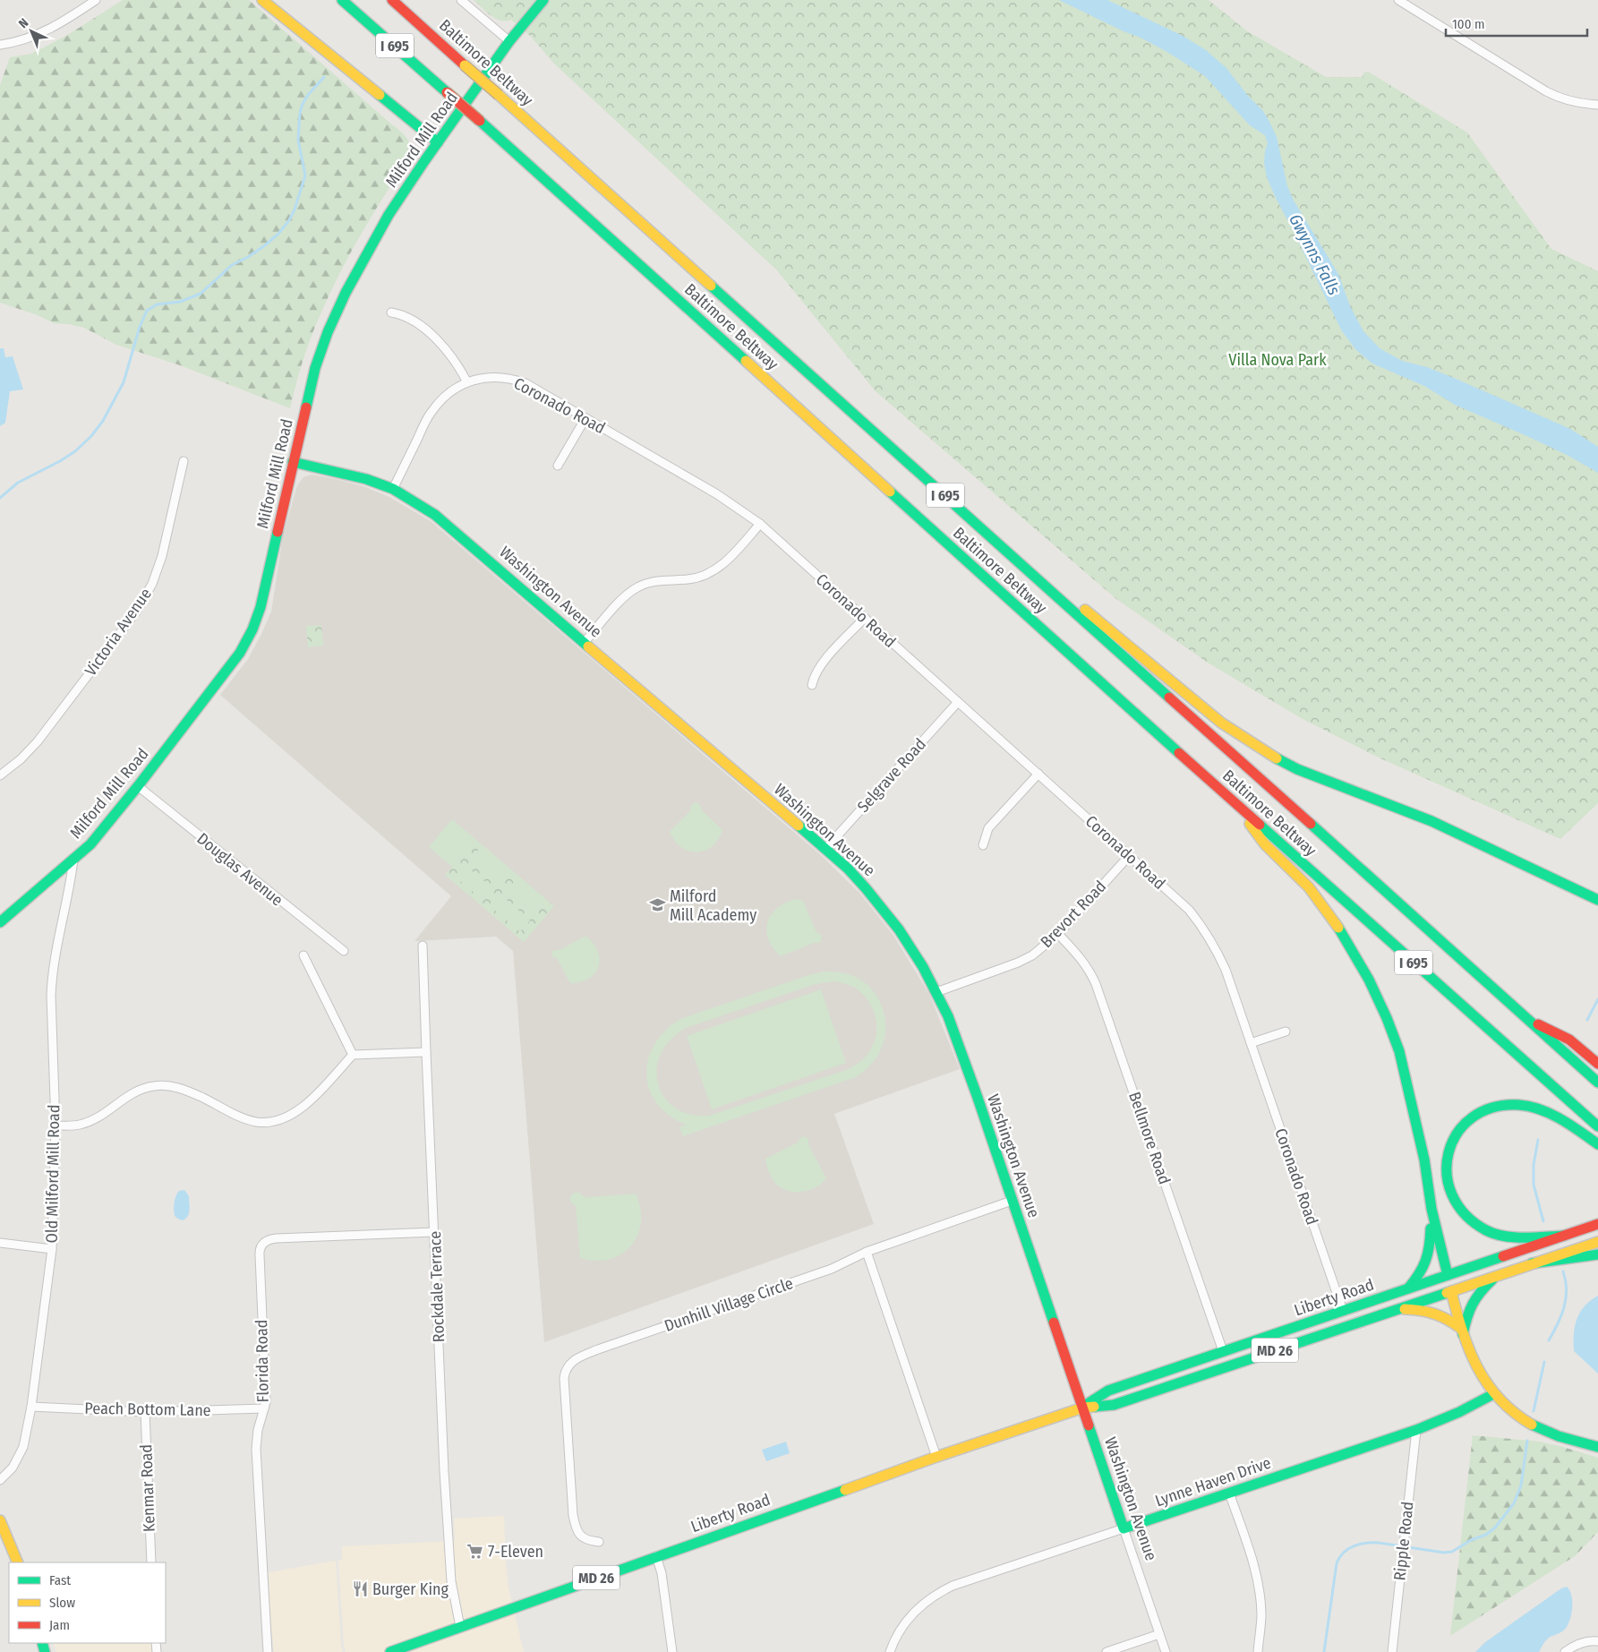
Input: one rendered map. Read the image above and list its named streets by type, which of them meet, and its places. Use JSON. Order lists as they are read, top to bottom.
{
  "streets": {
    "main road": [
      "I 695",
      "Baltimore Beltway",
      "Milford Mill Road",
      "Washington Avenue",
      "Liberty Road",
      "MD 26",
      "Lynne Haven Drive"
    ],
    "street": [
      "Coronado Road",
      "Victoria Avenue",
      "Selgrave Road",
      "Douglas Avenue",
      "Brevort Road",
      "Bellmore Road",
      "Old Milford Mill Road",
      "Rockdale Terrace",
      "Dunhill Village Circle",
      "Florida Road",
      "Peach Bottom Lane",
      "Kenmar Road",
      "Ripple Road"
    ]
  },
  "crossings": [
    ["Milford Mill Road", "Washington Avenue"],
    ["Milford Mill Road", "Douglas Avenue"],
    ["Milford Mill Road", "Old Milford Mill Road"],
    ["Coronado Road", "Washington Avenue"],
    ["Coronado Road", "Selgrave Road"],
    ["Coronado Road", "Brevort Road"],
    ["Coronado Road", "Liberty Road"],
    ["Washington Avenue", "Selgrave Road"],
    ["Washington Avenue", "Brevort Road"],
    ["Washington Avenue", "Liberty Road"],
    ["Washington Avenue", "Dunhill Village Circle"],
    ["Washington Avenue", "Lynne Haven Drive"],
    ["Brevort Road", "Bellmore Road"],
    ["Bellmore Road", "Liberty Road"],
    ["Old Milford Mill Road", "Peach Bottom Lane"],
    ["Rockdale Terrace", "Liberty Road"],
    ["Rockdale Terrace", "Florida Road"],
    ["Florida Road", "Peach Bottom Lane"],
    ["Peach Bottom Lane", "Kenmar Road"],
    ["Lynne Haven Drive", "Ripple Road"]
  ],
  "water": ["Gwynns Falls"],
  "parks": ["Villa Nova Park"],
  "places": {
    "school or university": ["Milford Mill Academy"],
    "supermarket": ["7-Eleven"],
    "restaurant": ["Burger King"]
  },
  "legend": ["Fast", "Slow", "Jam"],
  "scale_bar": "100 m",
  "north": "top left"
}
